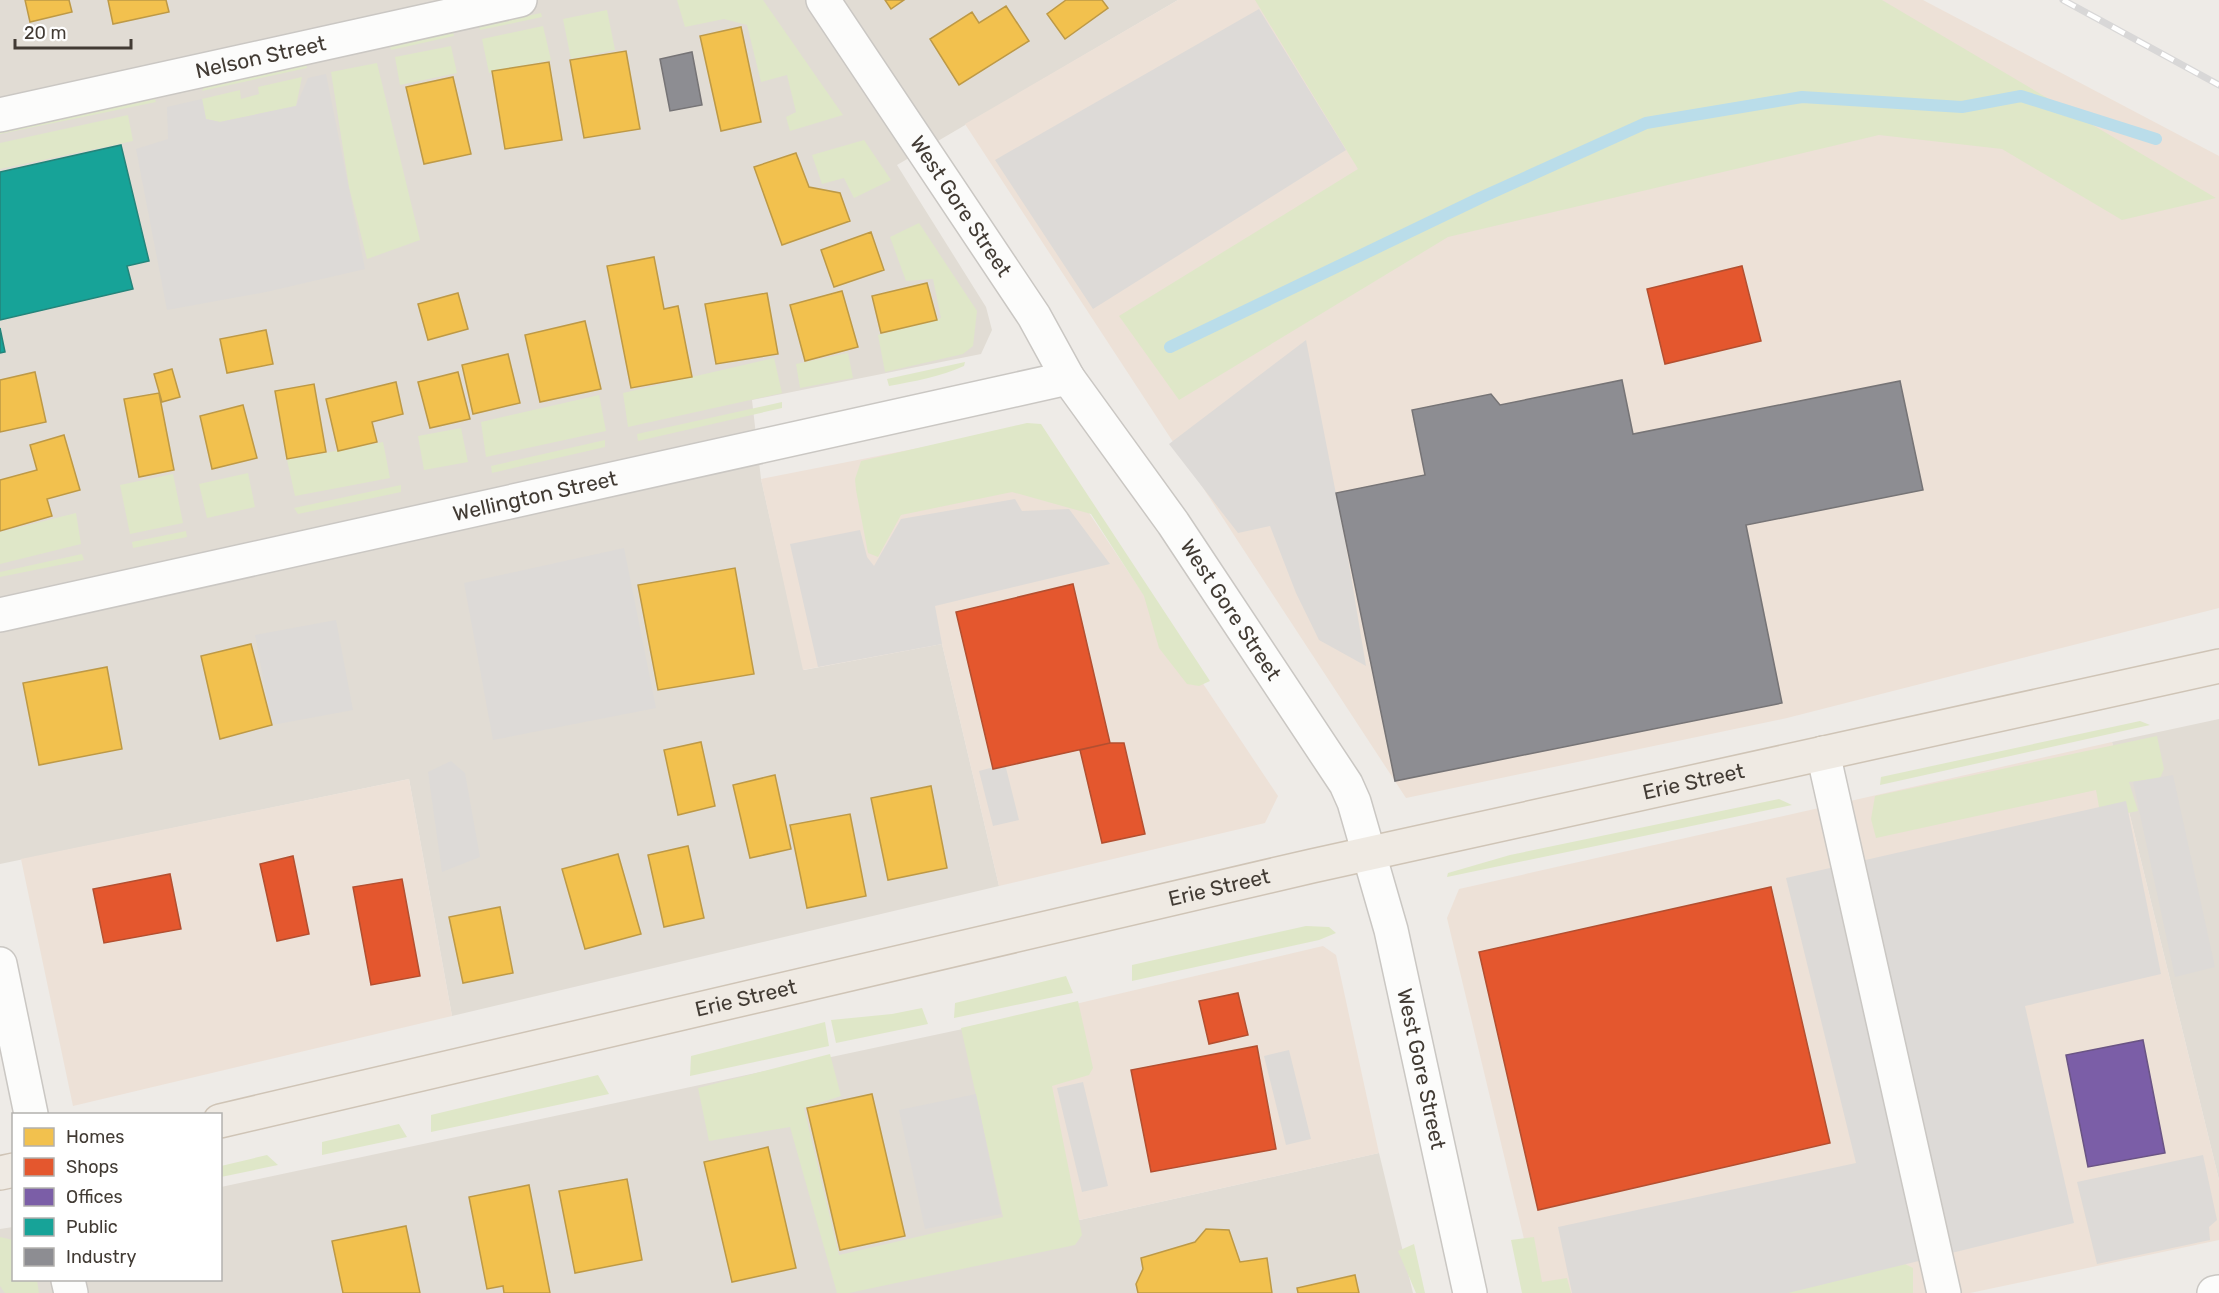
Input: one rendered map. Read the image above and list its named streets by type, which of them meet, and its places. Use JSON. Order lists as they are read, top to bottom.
{
  "streets": {
    "main road": ["Erie Street"],
    "street": ["Nelson Street", "West Gore Street", "Wellington Street"]
  },
  "crossings": [
    ["West Gore Street", "Wellington Street"],
    ["West Gore Street", "Erie Street"]
  ],
  "legend": [
    "Homes",
    "Shops",
    "Offices",
    "Public",
    "Industry"
  ],
  "scale_bar": "20 m"
}
